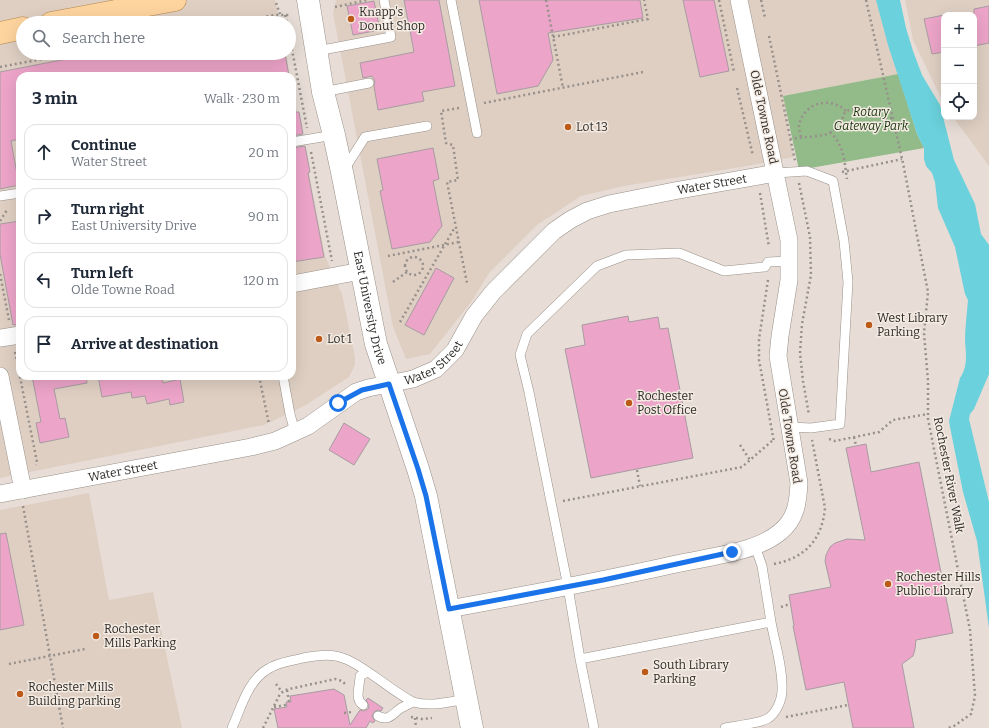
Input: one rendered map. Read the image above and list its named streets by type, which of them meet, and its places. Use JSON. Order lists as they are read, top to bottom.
{
  "streets": {
    "street": ["Olde Towne Road", "Water Street", "East University Drive"],
    "path": ["Rochester River Walk"]
  },
  "crossings": [
    ["Olde Towne Road", "Water Street"],
    ["Olde Towne Road", "East University Drive"],
    ["Water Street", "East University Drive"]
  ],
  "parks": ["Rotary Gateway Park"],
  "places": [
    "Knapp's Donut Shop",
    "Lot 13",
    "West Library Parking",
    "Lot 1",
    "Rochester Post Office",
    "Rochester Hills Public Library",
    "Rochester Mills Parking",
    "South Library Parking",
    "Rochester Mills Building parking"
  ],
  "page": {
    "map_buttons": ["+", "−"],
    "search": "Search here",
    "heading": ["3 min", "Walk · 230 m"],
    "list": [
      ["Continue", "Water Street", "20 m"],
      ["Turn right", "East University Drive", "90 m"],
      ["Turn left", "Olde Towne Road", "120 m"],
      "Arrive at destination"
    ]
  }
}
